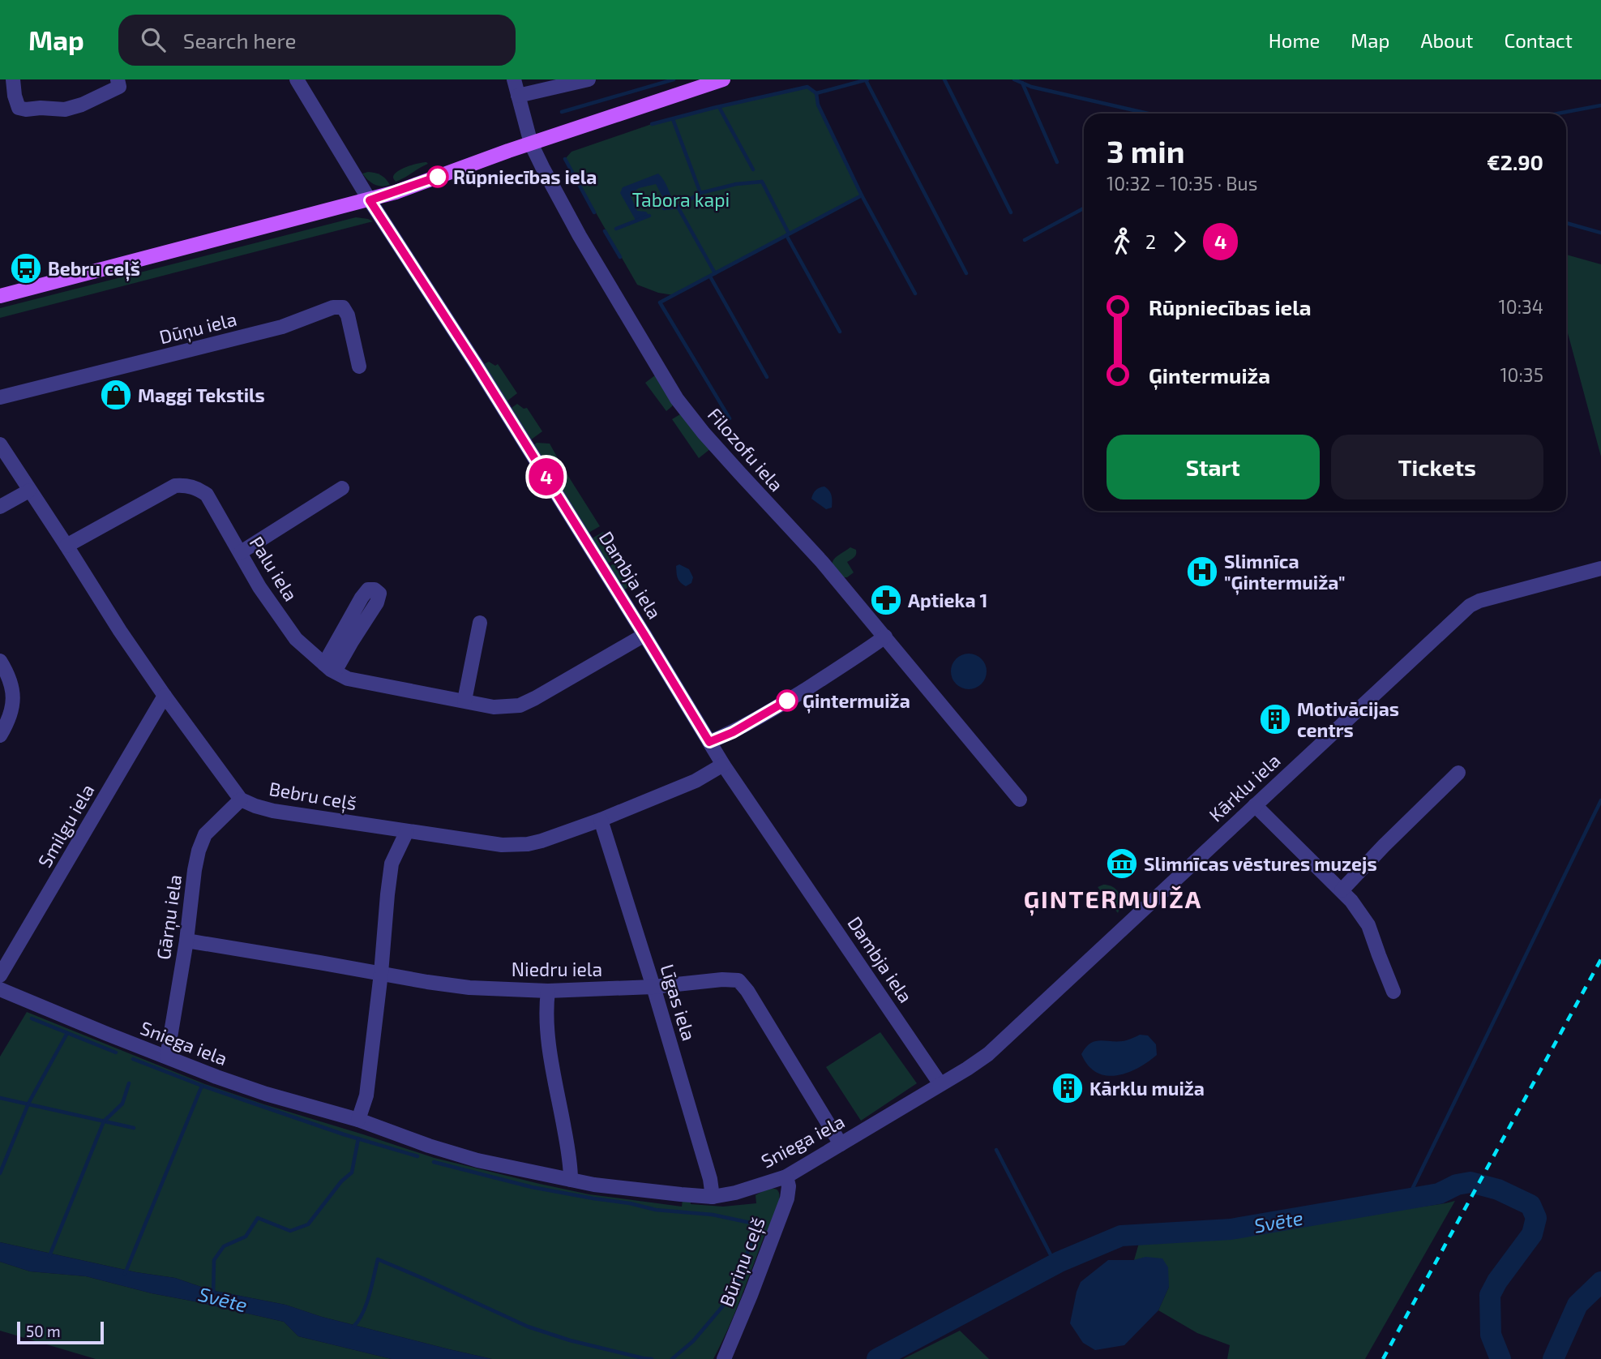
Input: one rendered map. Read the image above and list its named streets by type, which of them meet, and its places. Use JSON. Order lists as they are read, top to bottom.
{
  "streets": {
    "street": [
      "Dūņu iela",
      "Filozofu iela",
      "Palu iela",
      "Dambja iela",
      "Kārklu iela",
      "Bebru ceļš",
      "Smilgu iela",
      "Gārņu iela",
      "Niedru iela",
      "Līgas iela",
      "Sniega iela",
      "Būriņu ceļš"
    ]
  },
  "crossings": [
    ["Palu iela", "Dambja iela"],
    ["Palu iela", "Bebru ceļš"],
    ["Dambja iela", "Kārklu iela"],
    ["Dambja iela", "Bebru ceļš"],
    ["Dambja iela", "Sniega iela"],
    ["Kārklu iela", "Sniega iela"],
    ["Bebru ceļš", "Smilgu iela"],
    ["Bebru ceļš", "Gārņu iela"],
    ["Bebru ceļš", "Līgas iela"],
    ["Gārņu iela", "Niedru iela"],
    ["Gārņu iela", "Sniega iela"],
    ["Niedru iela", "Līgas iela"],
    ["Niedru iela", "Sniega iela"],
    ["Līgas iela", "Sniega iela"],
    ["Sniega iela", "Būriņu ceļš"]
  ],
  "districts": ["ĢINTERMUIŽA"],
  "water": ["Svēte"],
  "parks": ["Tabora kapi"],
  "places": {
    "other": ["Rūpniecības iela", "Ģintermuiža"],
    "bus stop": ["Bebru ceļš"],
    "shop": ["Maggi Tekstils"],
    "hospital": ["Slimnīca \"Ģintermuiža\""],
    "pharmacy": ["Aptieka 1"],
    "building": ["Motivācijas centrs", "Kārklu muiža"],
    "museum": ["Slimnīcas vēstures muzejs"]
  },
  "lines": ["bus line 4"],
  "scale_bar": "50 m",
  "page": {
    "header": "Map",
    "search": "Search here",
    "nav": [
      "Home",
      "Map",
      "About",
      "Contact"
    ],
    "on_map": "4",
    "heading": ["3 min", "10:32 – 10:35 · Bus", "€2.90"],
    "legs": ["2", "4"],
    "list": [
      {
        "name": "Rūpniecības iela",
        "value": "10:34"
      },
      {
        "name": "Ģintermuiža",
        "value": "10:35"
      }
    ],
    "buttons": ["Start", "Tickets"],
    "scale": "50 m"
  }
}
